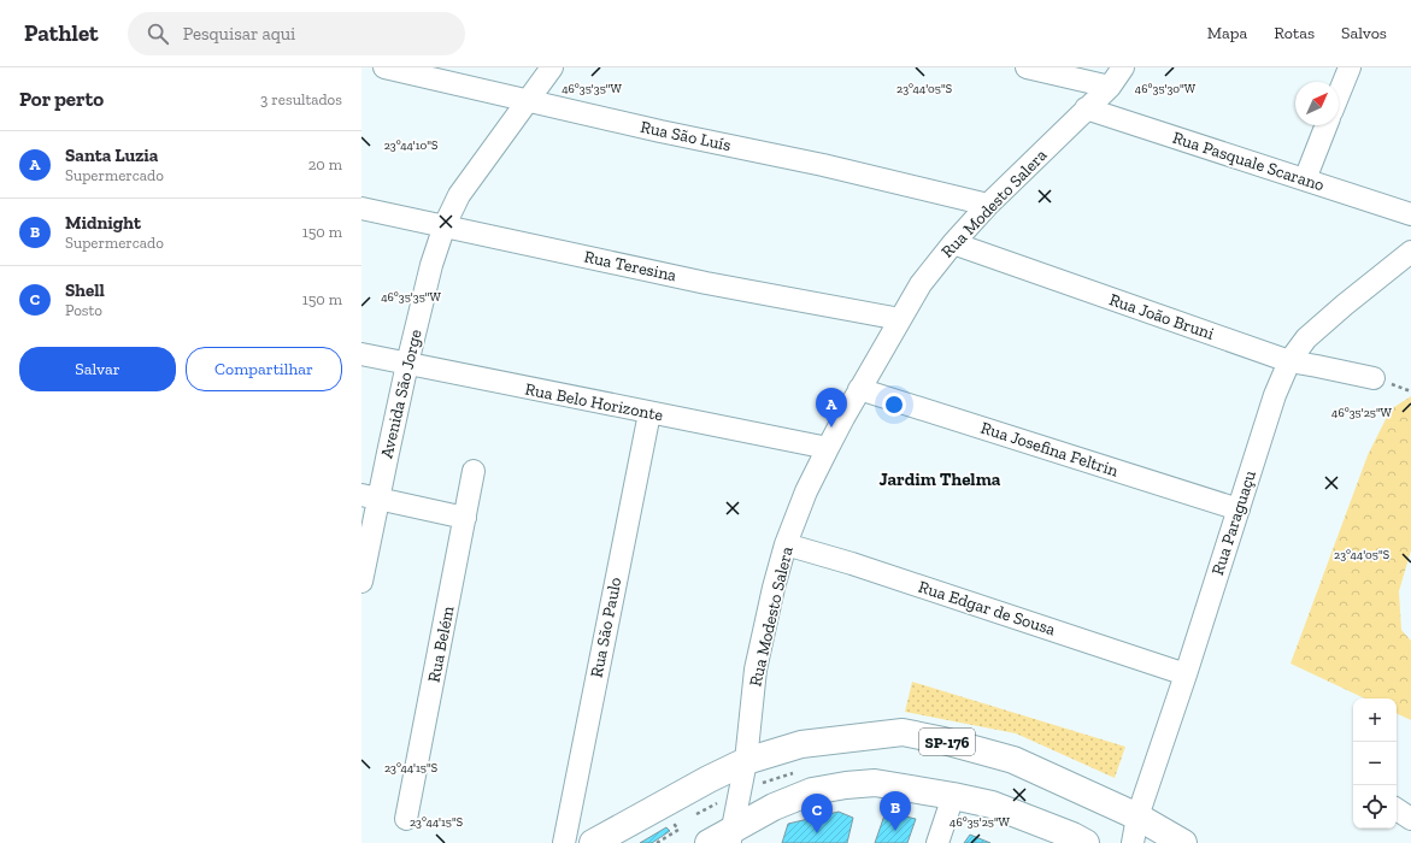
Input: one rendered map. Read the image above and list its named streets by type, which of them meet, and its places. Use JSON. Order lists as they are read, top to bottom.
{
  "streets": {
    "main road": ["SP-176"],
    "street": [
      "Rua São Luís",
      "Rua Pasquale Scarano",
      "Rua Modesto Salera",
      "Rua Teresina",
      "Rua João Bruni",
      "Avenida São Jorge",
      "Rua Belo Horizonte",
      "Rua Josefina Feltrin",
      "Rua Paraguaçu",
      "Rua Edgar de Sousa",
      "Rua São Paulo",
      "Rua Belém"
    ]
  },
  "crossings": [
    ["Rua São Luís", "Rua Modesto Salera"],
    ["Rua São Luís", "Avenida São Jorge"],
    ["Rua Pasquale Scarano", "Rua Modesto Salera"],
    ["Rua Modesto Salera", "Rua Teresina"],
    ["Rua Modesto Salera", "Rua João Bruni"],
    ["Rua Modesto Salera", "Rua Belo Horizonte"],
    ["Rua Modesto Salera", "Rua Josefina Feltrin"],
    ["Rua Modesto Salera", "Rua Edgar de Sousa"],
    ["Rua Modesto Salera", "SP-176"],
    ["Rua Teresina", "Avenida São Jorge"],
    ["Rua João Bruni", "Rua Paraguaçu"],
    ["Avenida São Jorge", "Rua Belo Horizonte"],
    ["Rua Belo Horizonte", "Rua São Paulo"],
    ["Rua Josefina Feltrin", "Rua Paraguaçu"],
    ["Rua Paraguaçu", "Rua Edgar de Sousa"],
    ["Rua Paraguaçu", "SP-176"]
  ],
  "districts": ["Jardim Thelma"],
  "north": "top right",
  "page": {
    "header": "Pathlet",
    "search": "Pesquisar aqui",
    "nav": ["Mapa", "Rotas", "Salvos"],
    "heading": ["Por perto", "3 resultados"],
    "list": [
      {
        "mark": "A",
        "name": "Santa Luzia",
        "note": "Supermercado",
        "value": "20 m"
      },
      {
        "mark": "B",
        "name": "Midnight",
        "note": "Supermercado",
        "value": "150 m"
      },
      {
        "mark": "C",
        "name": "Shell",
        "note": "Posto",
        "value": "150 m"
      }
    ],
    "buttons": ["Salvar", "Compartilhar"],
    "pins": ["A", "B", "C"],
    "map_buttons": ["+", "−"]
  },
  "coordinates": [
    "46°35'35\"W",
    "23°44'05\"S",
    "46°35'30\"W",
    "23°44'10\"S",
    "46°35'25\"W",
    "23°44'15\"S"
  ]
}
